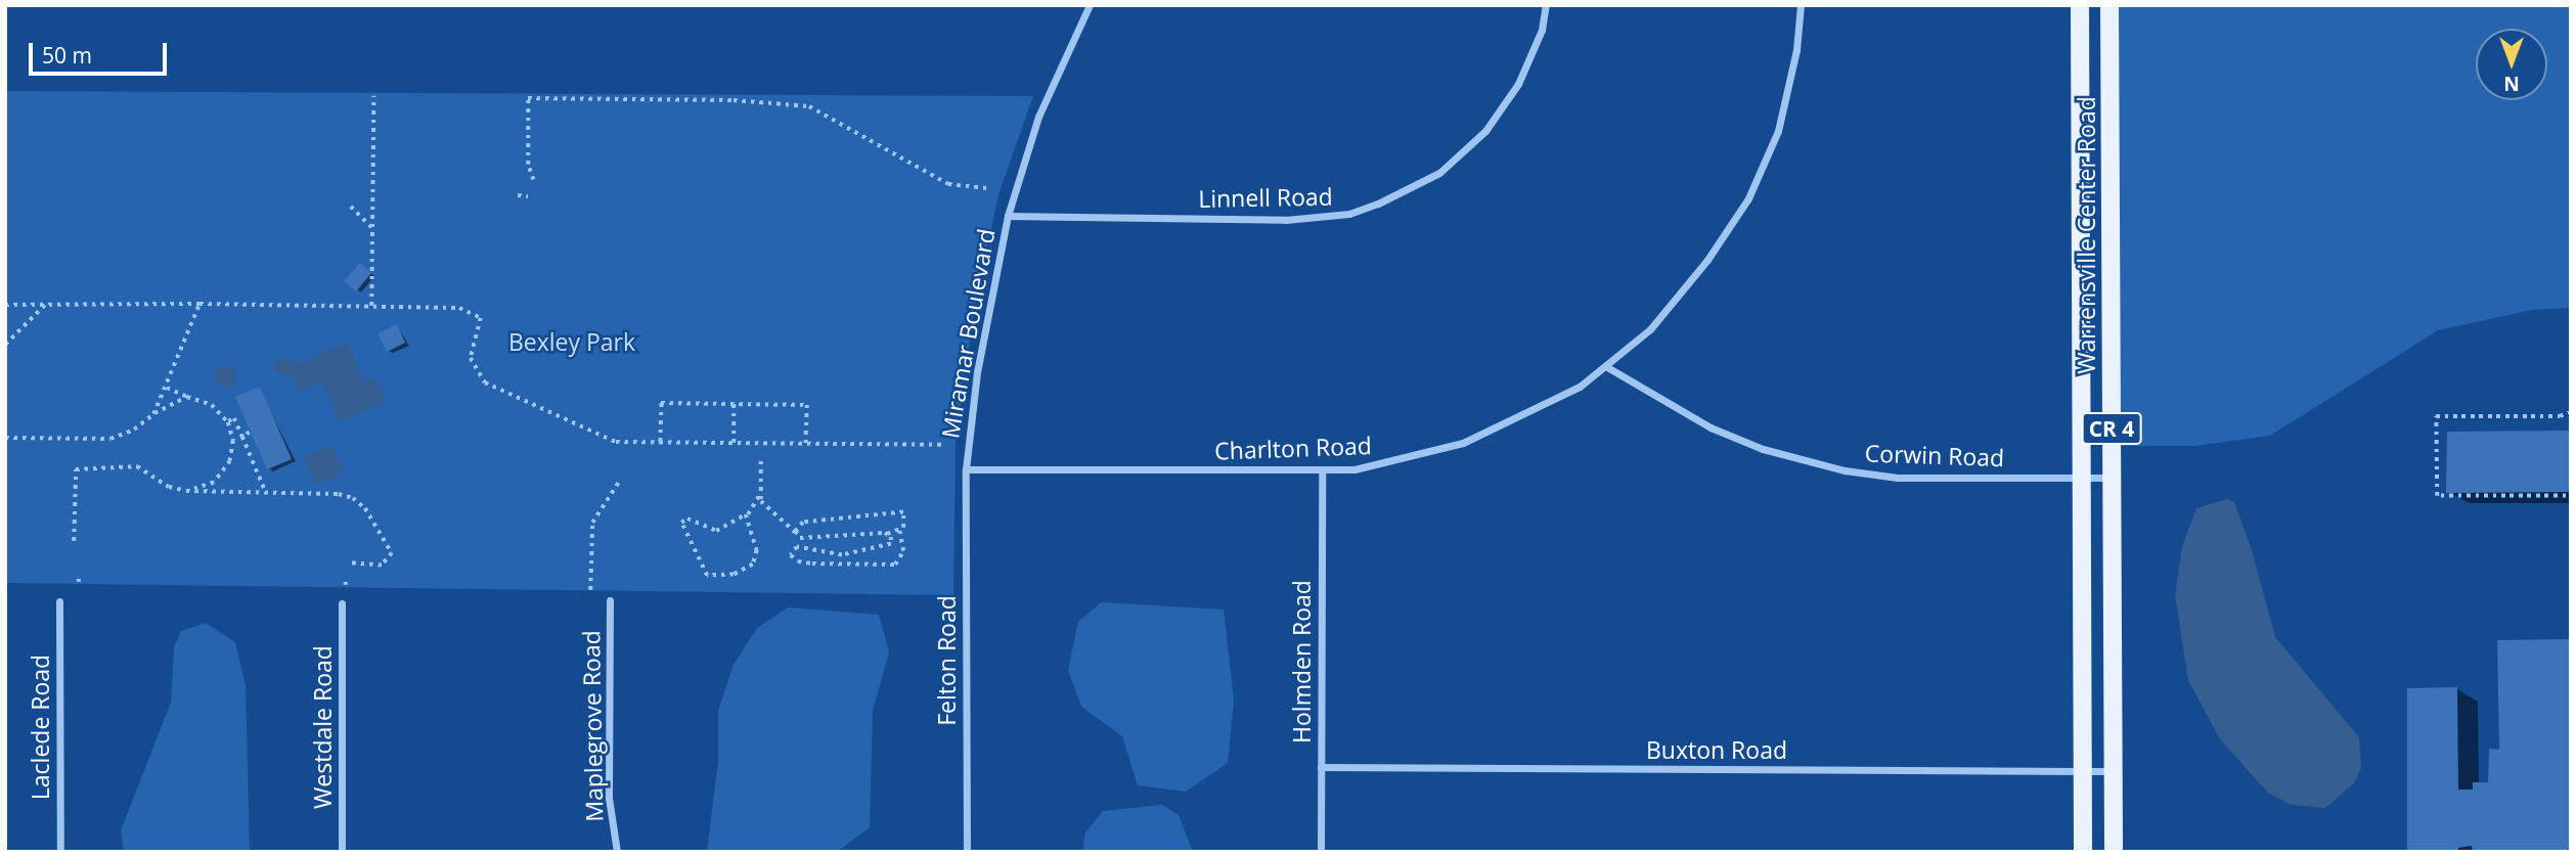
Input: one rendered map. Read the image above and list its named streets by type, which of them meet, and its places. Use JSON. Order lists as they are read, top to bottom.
{
  "streets": {
    "main road": ["Warrensville Center Road", "CR 4"],
    "street": [
      "Linnell Road",
      "Miramar Boulevard",
      "Charlton Road",
      "Corwin Road",
      "Felton Road",
      "Holmden Road",
      "Maplegrove Road",
      "Laclede Road",
      "Westdale Road",
      "Buxton Road"
    ]
  },
  "crossings": [
    ["Linnell Road", "Miramar Boulevard"],
    ["Warrensville Center Road", "Corwin Road"],
    ["Warrensville Center Road", "Buxton Road"],
    ["Miramar Boulevard", "Charlton Road"],
    ["Miramar Boulevard", "Felton Road"],
    ["Charlton Road", "Corwin Road"],
    ["Charlton Road", "Felton Road"],
    ["Charlton Road", "Holmden Road"],
    ["Holmden Road", "Buxton Road"]
  ],
  "parks": ["Bexley Park"],
  "scale_bar": "50 m",
  "north": "bottom"
}
